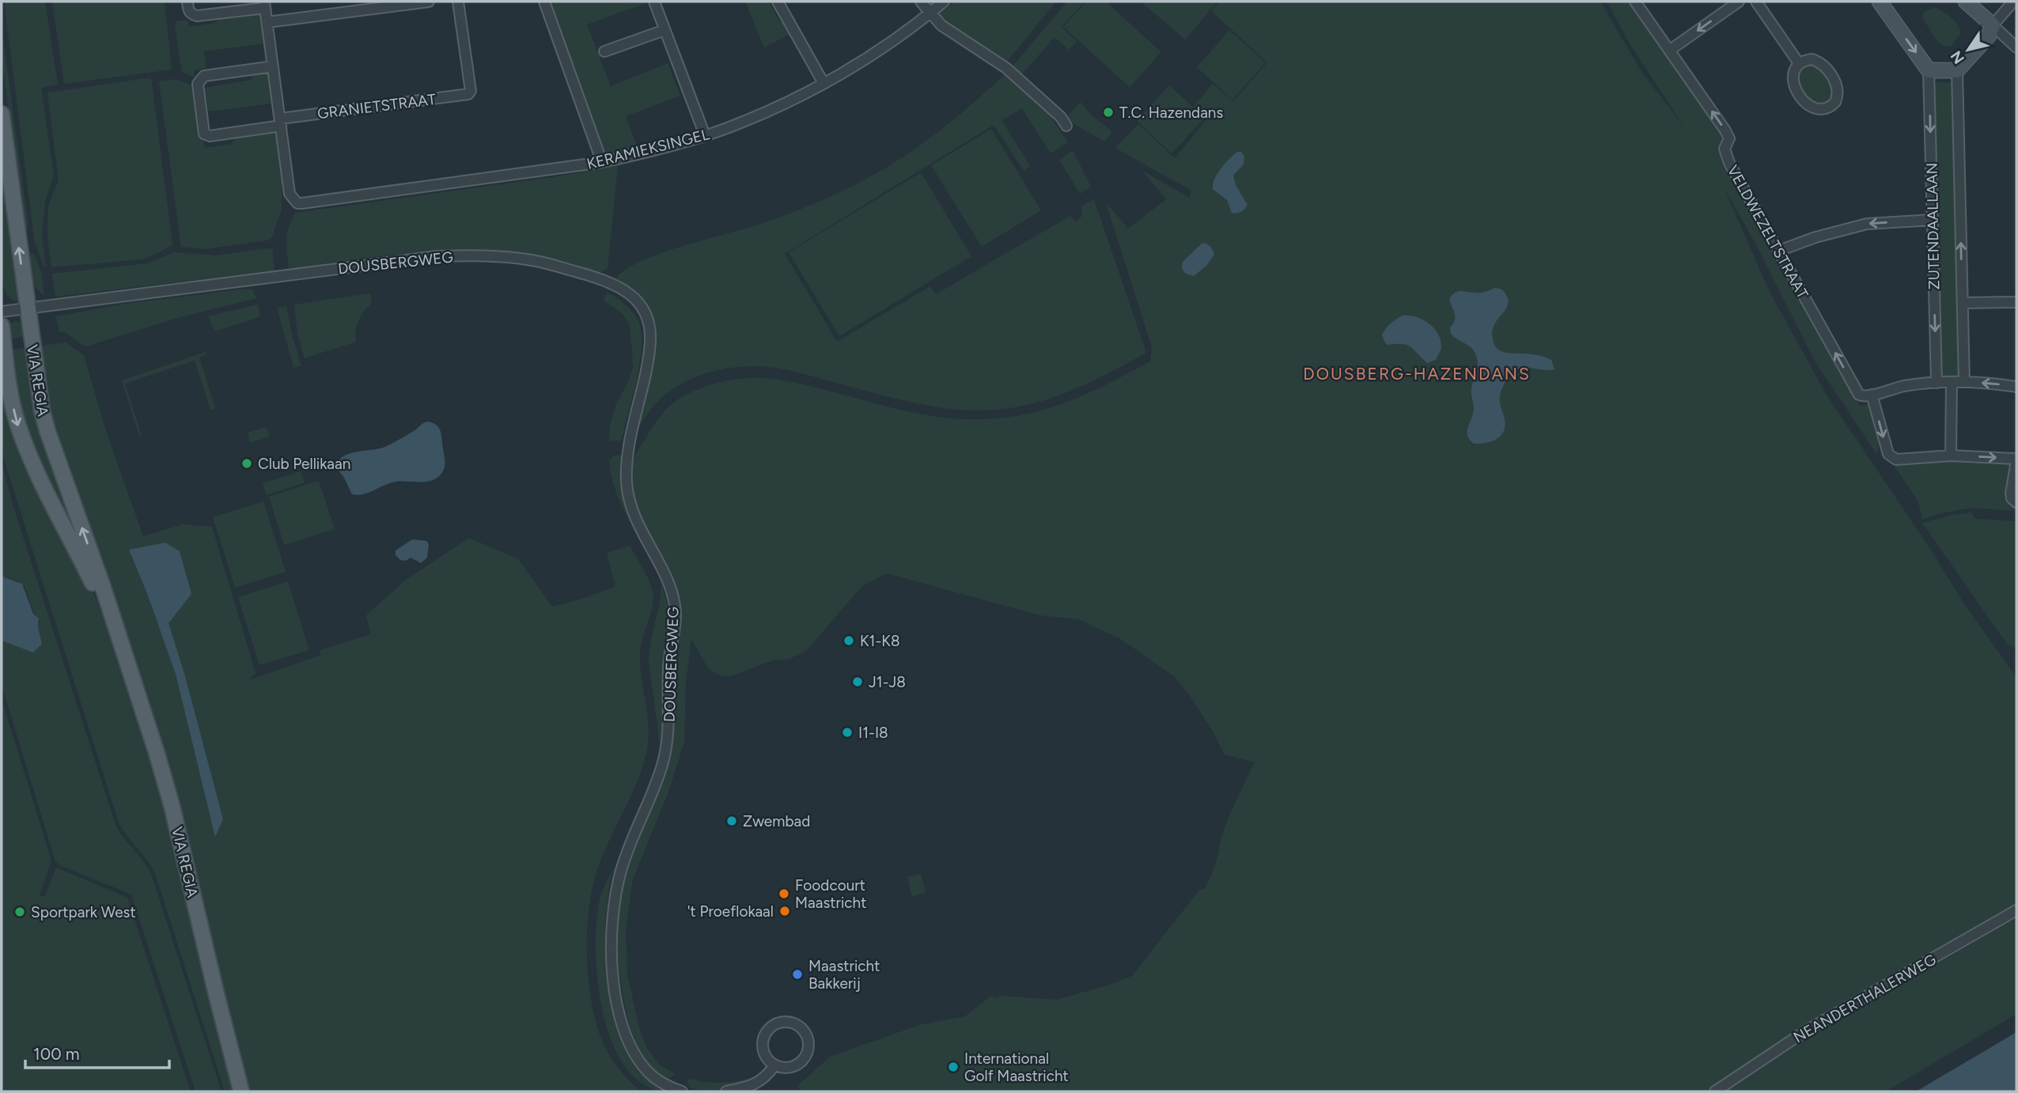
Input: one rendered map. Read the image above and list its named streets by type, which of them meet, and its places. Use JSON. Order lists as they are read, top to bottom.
{
  "streets": {
    "main road": ["VIA REGIA"],
    "street": [
      "GRANIETSTRAAT",
      "KERAMIEKSINGEL",
      "ZUTENDAALLAAN",
      "VELDWEZELTSTRAAT",
      "DOUSBERGWEG",
      "NEANDERTHALERWEG"
    ]
  },
  "crossings": [
    ["GRANIETSTRAAT", "KERAMIEKSINGEL"],
    ["DOUSBERGWEG", "VIA REGIA"]
  ],
  "one_way": ["VELDWEZELTSTRAAT"],
  "districts": ["DOUSBERG-HAZENDANS"],
  "places": [
    "T.C. Hazendans",
    "Club Pellikaan",
    "K1-K8",
    "J1-J8",
    "I1-I8",
    "Zwembad",
    "Foodcourt Maastricht",
    "'t Proeflokaal",
    "Sportpark West",
    "Maastricht Bakkerij",
    "International Golf Maastricht"
  ],
  "scale_bar": "100 m",
  "north": "bottom left"
}
